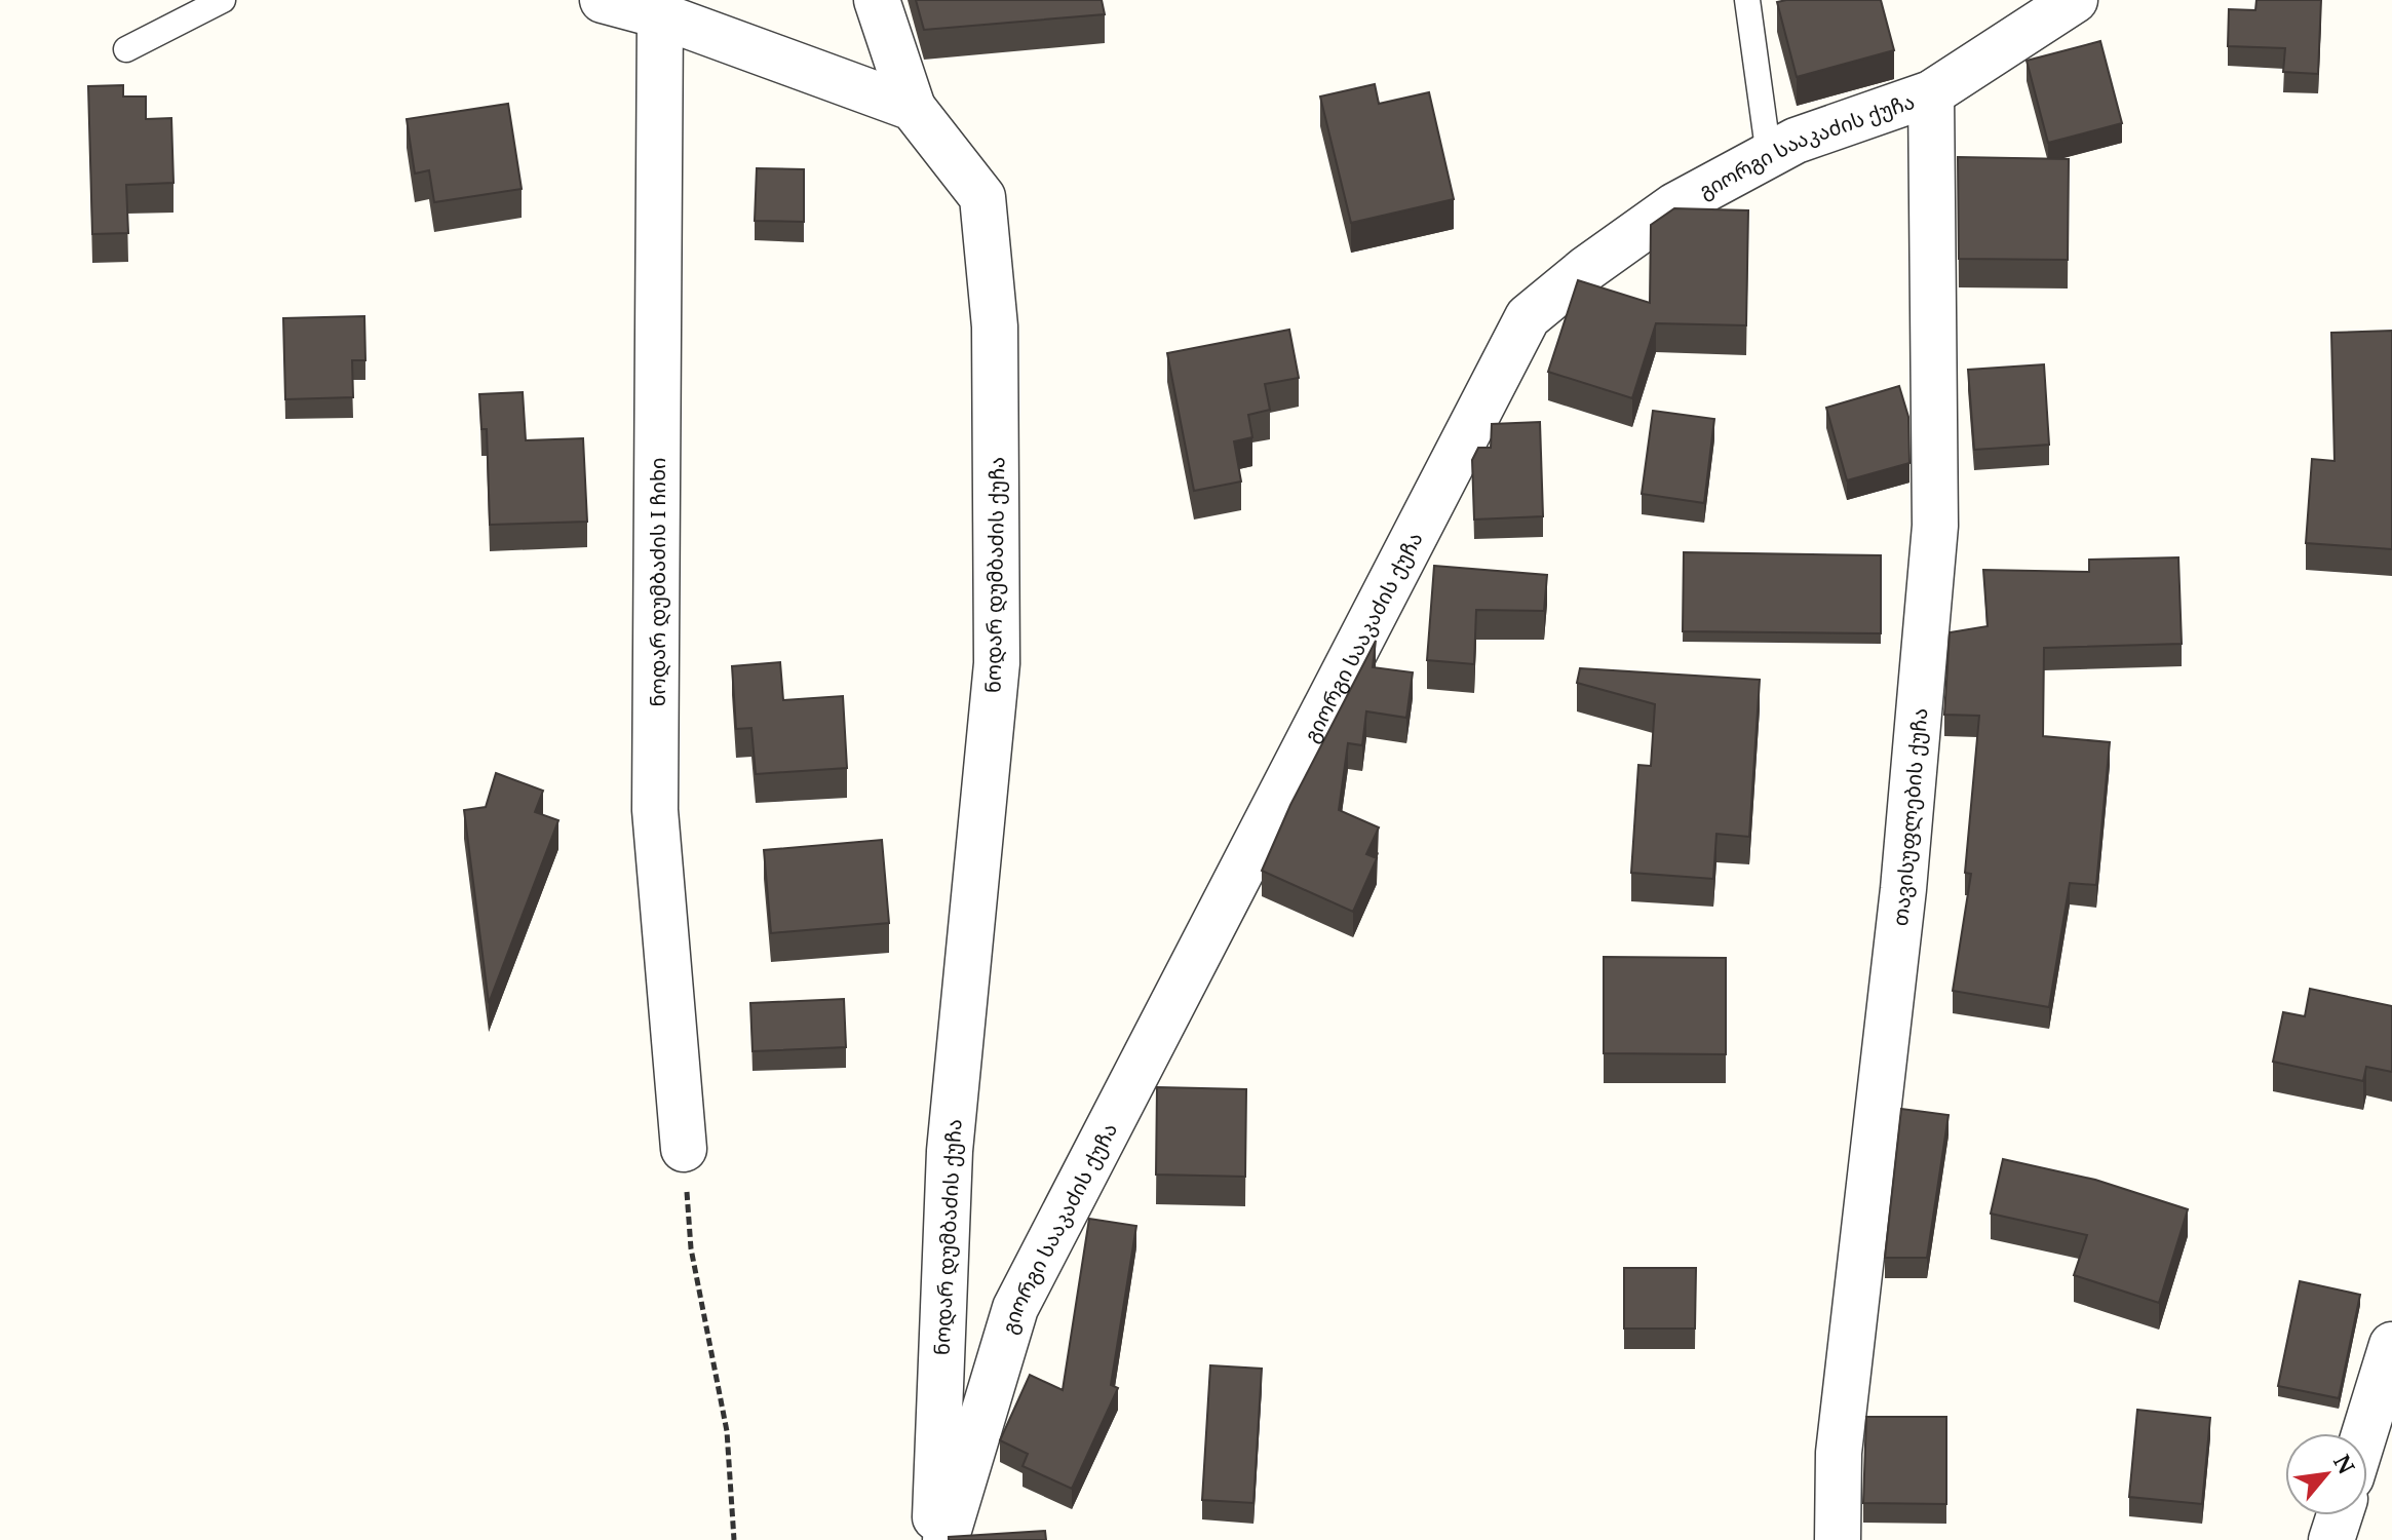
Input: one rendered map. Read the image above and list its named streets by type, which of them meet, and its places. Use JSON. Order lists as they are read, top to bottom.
{
  "streets": {
    "street": [
      "გიორგი სააკაძის ქუჩა",
      "ნოდარ დუმბაძის ქუჩა",
      "ნოდარ დუმბაძის I ჩიხი",
      "თავისუფლების ქუჩა"
    ]
  },
  "crossings": [
    ["გიორგი სააკაძის ქუჩა", "თავისუფლების ქუჩა"]
  ],
  "north": "top right"
}
